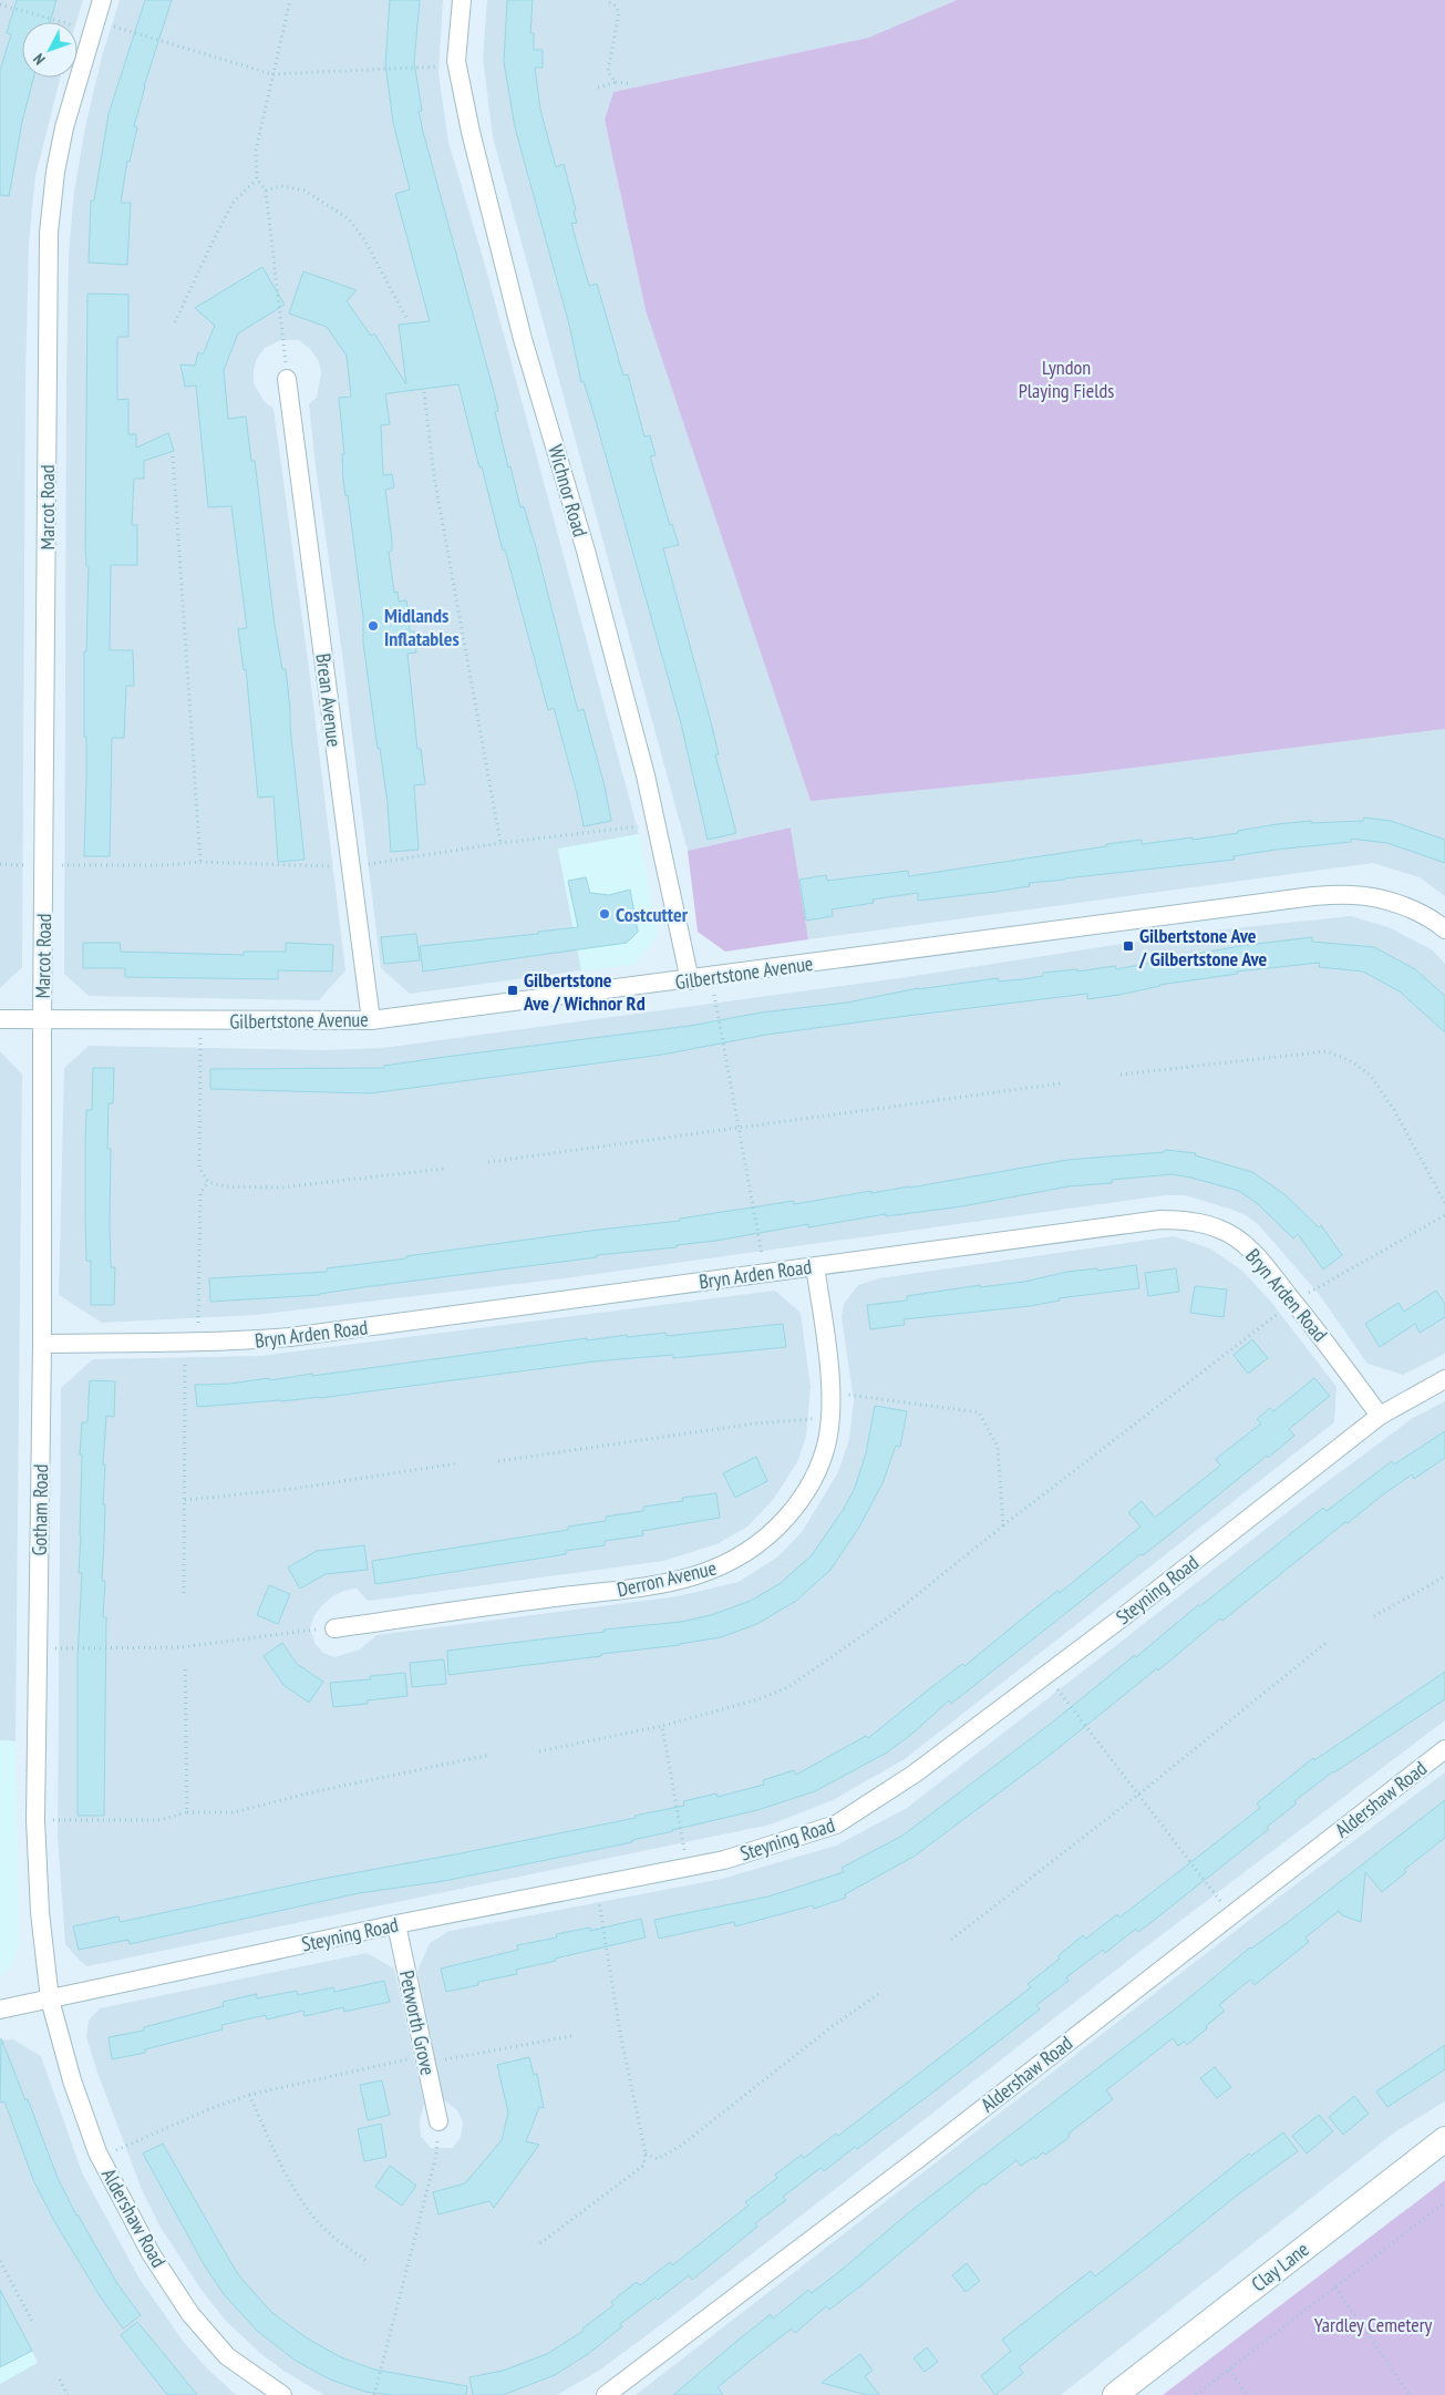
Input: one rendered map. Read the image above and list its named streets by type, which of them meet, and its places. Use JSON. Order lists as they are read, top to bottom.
{
  "streets": {
    "street": [
      "Wichnor Road",
      "Marcot Road",
      "Brean Avenue",
      "Gilbertstone Avenue",
      "Bryn Arden Road",
      "Gotham Road",
      "Derron Avenue",
      "Steyning Road",
      "Aldershaw Road",
      "Petworth Grove",
      "Clay Lane"
    ]
  },
  "crossings": [
    ["Wichnor Road", "Gilbertstone Avenue"],
    ["Marcot Road", "Gilbertstone Avenue"],
    ["Marcot Road", "Gotham Road"],
    ["Brean Avenue", "Gilbertstone Avenue"],
    ["Gilbertstone Avenue", "Gotham Road"],
    ["Bryn Arden Road", "Gotham Road"],
    ["Bryn Arden Road", "Derron Avenue"],
    ["Bryn Arden Road", "Steyning Road"],
    ["Gotham Road", "Steyning Road"],
    ["Gotham Road", "Aldershaw Road"],
    ["Steyning Road", "Aldershaw Road"],
    ["Steyning Road", "Petworth Grove"]
  ],
  "parks": ["Lyndon Playing Fields", "Yardley Cemetery"],
  "places": {
    "other": ["Midlands Inflatables", "Costcutter"],
    "transit": ["Gilbertstone Ave / Gilbertstone Ave", "Gilbertstone Ave / Wichnor Rd"]
  },
  "north": "bottom left"
}
